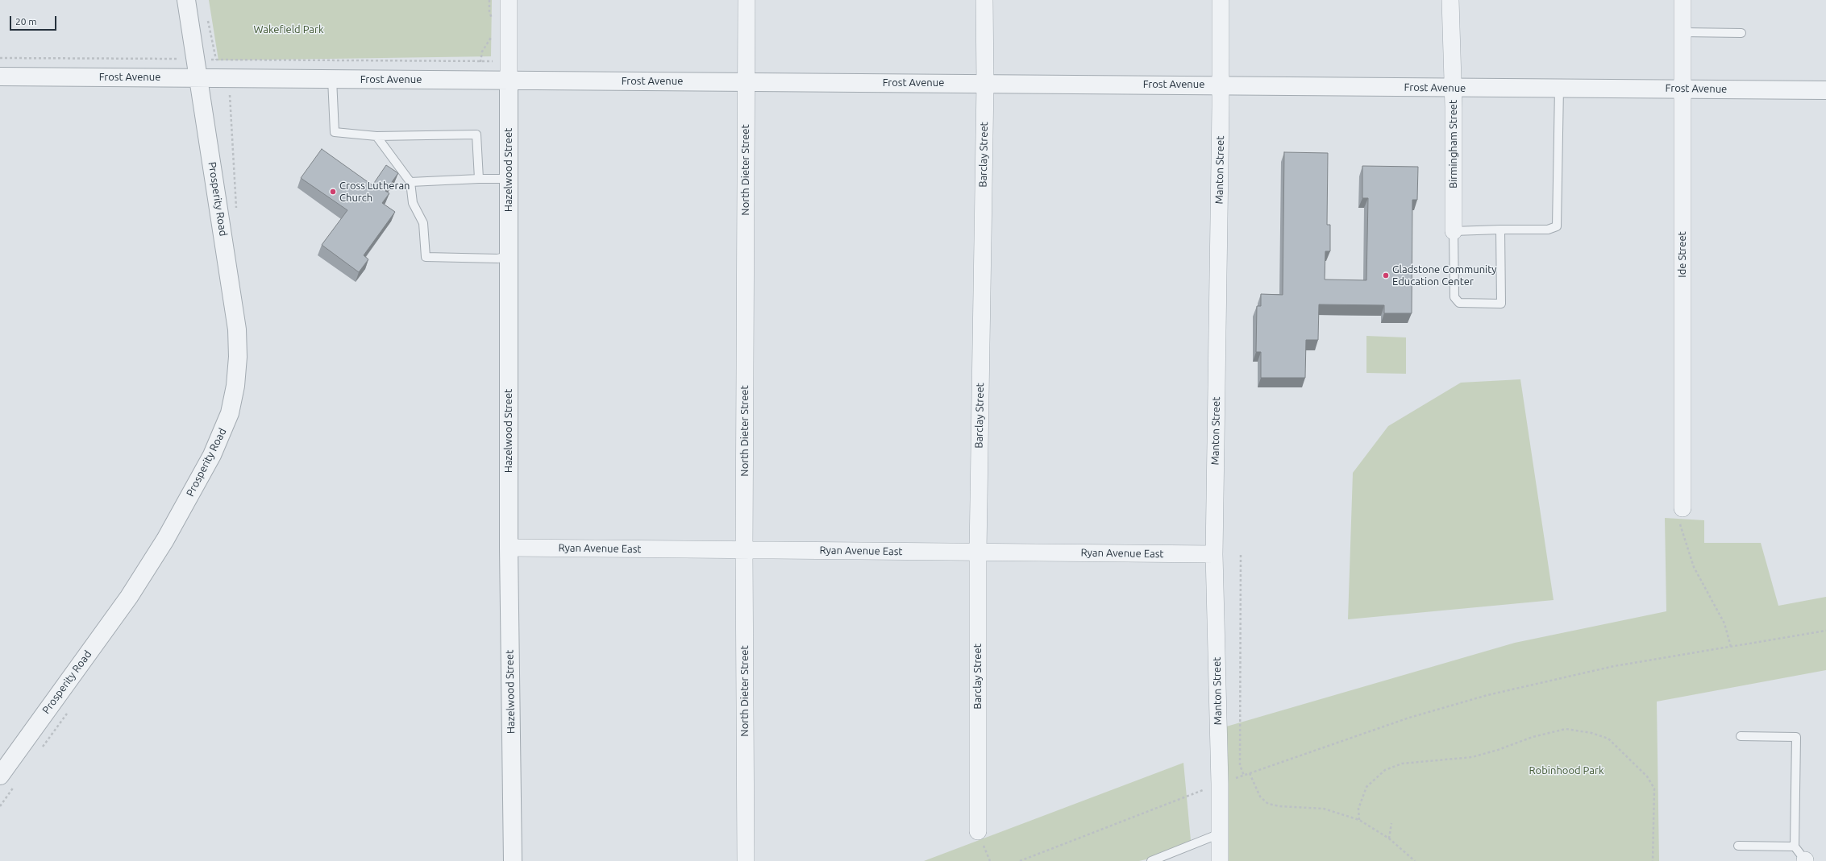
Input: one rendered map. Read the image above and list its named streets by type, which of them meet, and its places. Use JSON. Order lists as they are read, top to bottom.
{
  "streets": {
    "street": [
      "Frost Avenue",
      "Birmingham Street",
      "Barclay Street",
      "Hazelwood Street",
      "North Dieter Street",
      "Manton Street",
      "Prosperity Road",
      "Ide Street",
      "Ryan Avenue East"
    ]
  },
  "crossings": [
    ["Frost Avenue", "Birmingham Street"],
    ["Frost Avenue", "Barclay Street"],
    ["Frost Avenue", "Hazelwood Street"],
    ["Frost Avenue", "North Dieter Street"],
    ["Frost Avenue", "Manton Street"],
    ["Frost Avenue", "Prosperity Road"],
    ["Frost Avenue", "Ide Street"],
    ["Barclay Street", "Ryan Avenue East"],
    ["Hazelwood Street", "Ryan Avenue East"],
    ["North Dieter Street", "Ryan Avenue East"],
    ["Manton Street", "Ryan Avenue East"]
  ],
  "parks": ["Wakefield Park", "Robinhood Park"],
  "places": ["Cross Lutheran Church", "Gladstone Community Education Center"],
  "scale_bar": "20 m"
}
